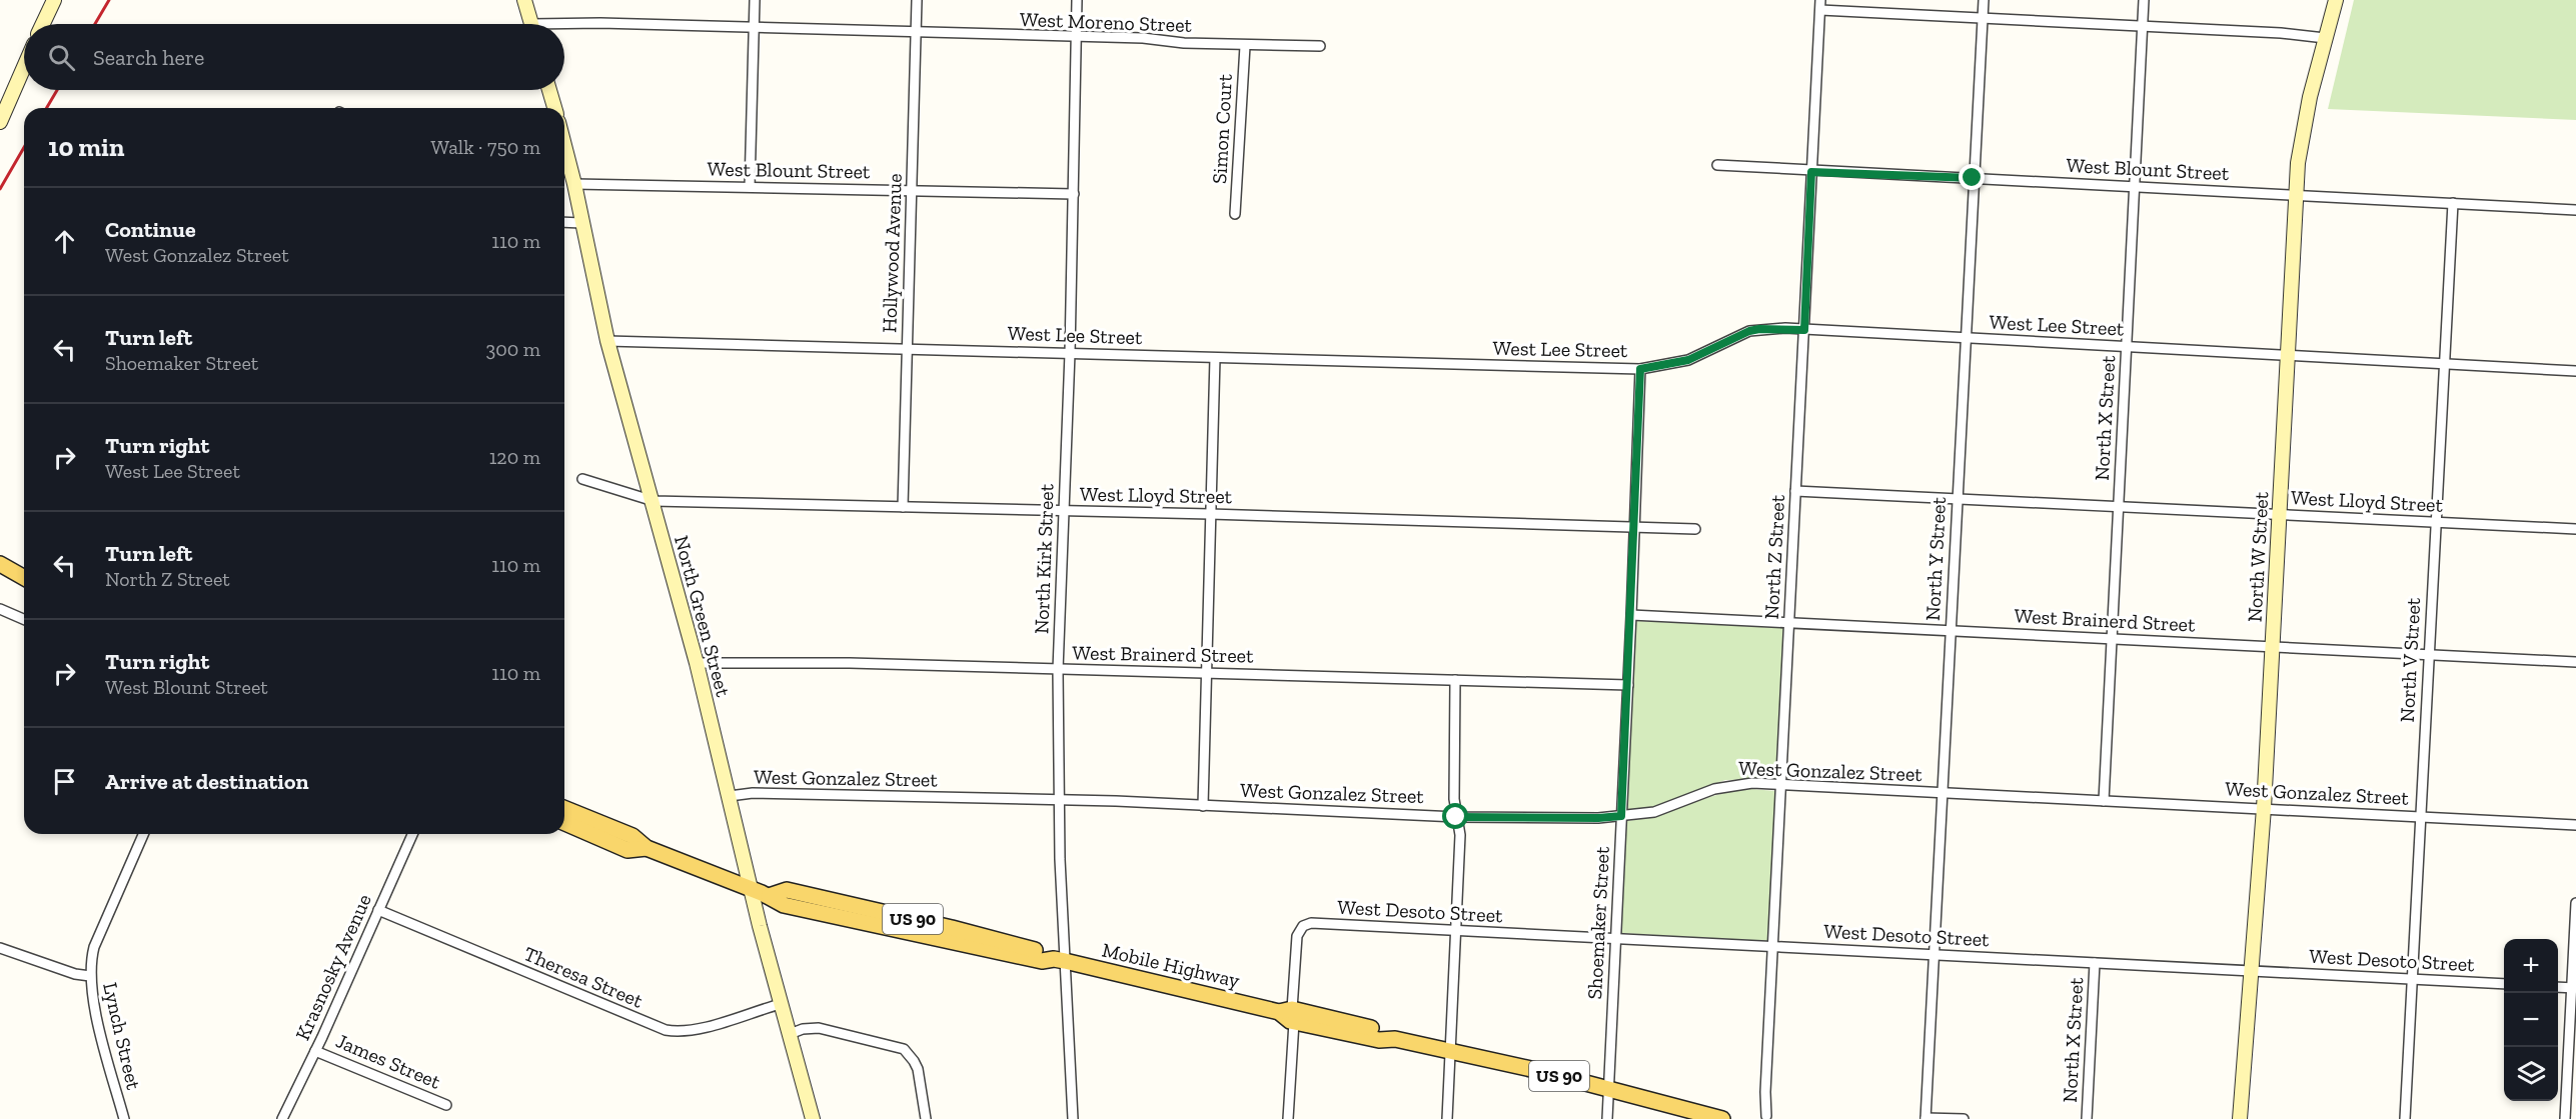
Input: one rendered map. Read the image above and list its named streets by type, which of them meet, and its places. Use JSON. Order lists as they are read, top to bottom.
{
  "streets": {
    "main road": ["US 90", "Mobile Highway"],
    "street": [
      "West Moreno Street",
      "Simon Court",
      "West Blount Street",
      "Hollywood Avenue",
      "West Lee Street",
      "North X Street",
      "West Lloyd Street",
      "North Z Street",
      "North W Street",
      "North Kirk Street",
      "North Y Street",
      "North Green Street",
      "West Brainerd Street",
      "North V Street",
      "West Gonzalez Street",
      "West Desoto Street",
      "Shoemaker Street",
      "Krasnosky Avenue",
      "Theresa Street",
      "Lynch Street",
      "James Street"
    ]
  },
  "crossings": [
    ["West Moreno Street", "Simon Court"],
    ["West Moreno Street", "Hollywood Avenue"],
    ["West Moreno Street", "North Kirk Street"],
    ["West Blount Street", "Hollywood Avenue"],
    ["West Blount Street", "North X Street"],
    ["West Blount Street", "North Z Street"],
    ["West Blount Street", "North W Street"],
    ["West Blount Street", "North Kirk Street"],
    ["West Blount Street", "North Y Street"],
    ["West Blount Street", "North Green Street"],
    ["West Blount Street", "North V Street"],
    ["Hollywood Avenue", "West Lee Street"],
    ["Hollywood Avenue", "West Lloyd Street"],
    ["West Lee Street", "North X Street"],
    ["West Lee Street", "North Z Street"],
    ["West Lee Street", "North W Street"],
    ["West Lee Street", "North Kirk Street"],
    ["West Lee Street", "North Y Street"],
    ["West Lee Street", "North Green Street"],
    ["West Lee Street", "North V Street"],
    ["West Lee Street", "Shoemaker Street"],
    ["North X Street", "West Lloyd Street"],
    ["North X Street", "West Brainerd Street"],
    ["North X Street", "West Gonzalez Street"],
    ["North X Street", "West Desoto Street"],
    ["West Lloyd Street", "North Z Street"],
    ["West Lloyd Street", "North W Street"],
    ["West Lloyd Street", "North Kirk Street"],
    ["West Lloyd Street", "North Y Street"],
    ["West Lloyd Street", "North Green Street"],
    ["West Lloyd Street", "North V Street"],
    ["West Lloyd Street", "Shoemaker Street"],
    ["North Z Street", "West Brainerd Street"],
    ["North Z Street", "West Gonzalez Street"],
    ["North Z Street", "West Desoto Street"],
    ["North W Street", "West Brainerd Street"],
    ["North W Street", "West Gonzalez Street"],
    ["North W Street", "West Desoto Street"],
    ["North Kirk Street", "West Brainerd Street"],
    ["North Kirk Street", "West Gonzalez Street"],
    ["North Kirk Street", "Mobile Highway"],
    ["North Y Street", "West Brainerd Street"],
    ["North Y Street", "West Gonzalez Street"],
    ["North Y Street", "West Desoto Street"],
    ["North Green Street", "West Brainerd Street"],
    ["North Green Street", "West Gonzalez Street"],
    ["North Green Street", "Mobile Highway"],
    ["North Green Street", "Theresa Street"],
    ["West Brainerd Street", "North V Street"],
    ["West Brainerd Street", "Shoemaker Street"],
    ["North V Street", "West Gonzalez Street"],
    ["North V Street", "West Desoto Street"],
    ["West Gonzalez Street", "Shoemaker Street"],
    ["West Desoto Street", "Shoemaker Street"],
    ["West Desoto Street", "Mobile Highway"],
    ["Shoemaker Street", "Mobile Highway"],
    ["Krasnosky Avenue", "Theresa Street"],
    ["Krasnosky Avenue", "James Street"]
  ],
  "page": {
    "search": "Search here",
    "heading": ["10 min", "Walk · 750 m"],
    "list": [
      ["Continue", "West Gonzalez Street", "110 m"],
      ["Turn left", "Shoemaker Street", "300 m"],
      ["Turn right", "West Lee Street", "120 m"],
      ["Turn left", "North Z Street", "110 m"],
      ["Turn right", "West Blount Street", "110 m"],
      "Arrive at destination"
    ],
    "map_buttons": ["+", "−"]
  }
}
